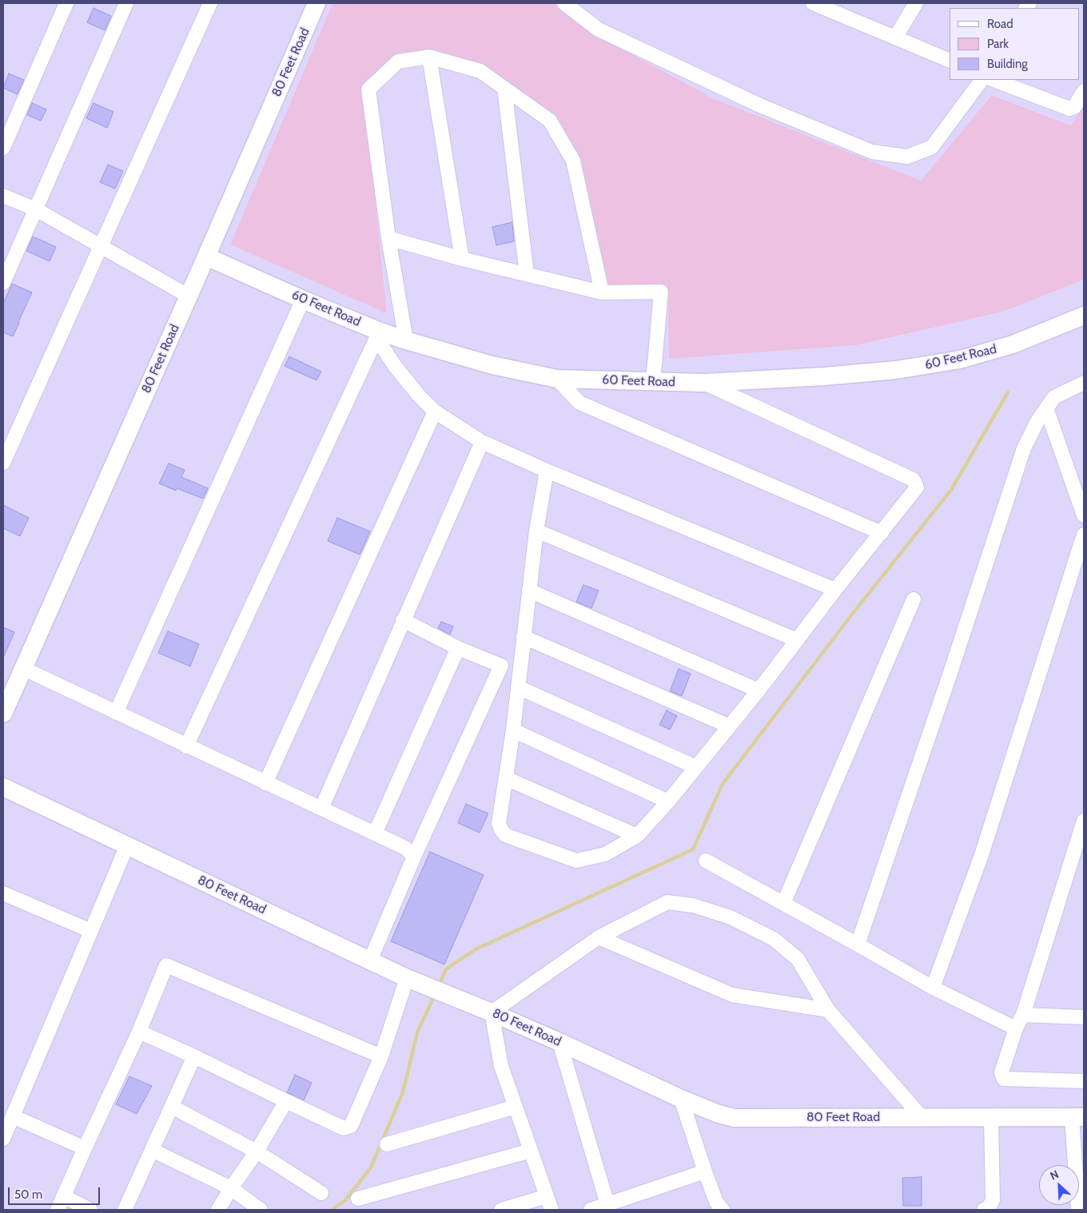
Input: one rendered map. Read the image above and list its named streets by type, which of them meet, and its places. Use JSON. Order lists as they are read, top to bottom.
{
  "streets": {
    "street": ["80 Feet Road", "60 Feet Road"]
  },
  "crossings": [
    ["80 Feet Road", "60 Feet Road"]
  ],
  "legend": ["Road", "Park", "Building"],
  "scale_bar": "50 m",
  "north": "top left"
}
